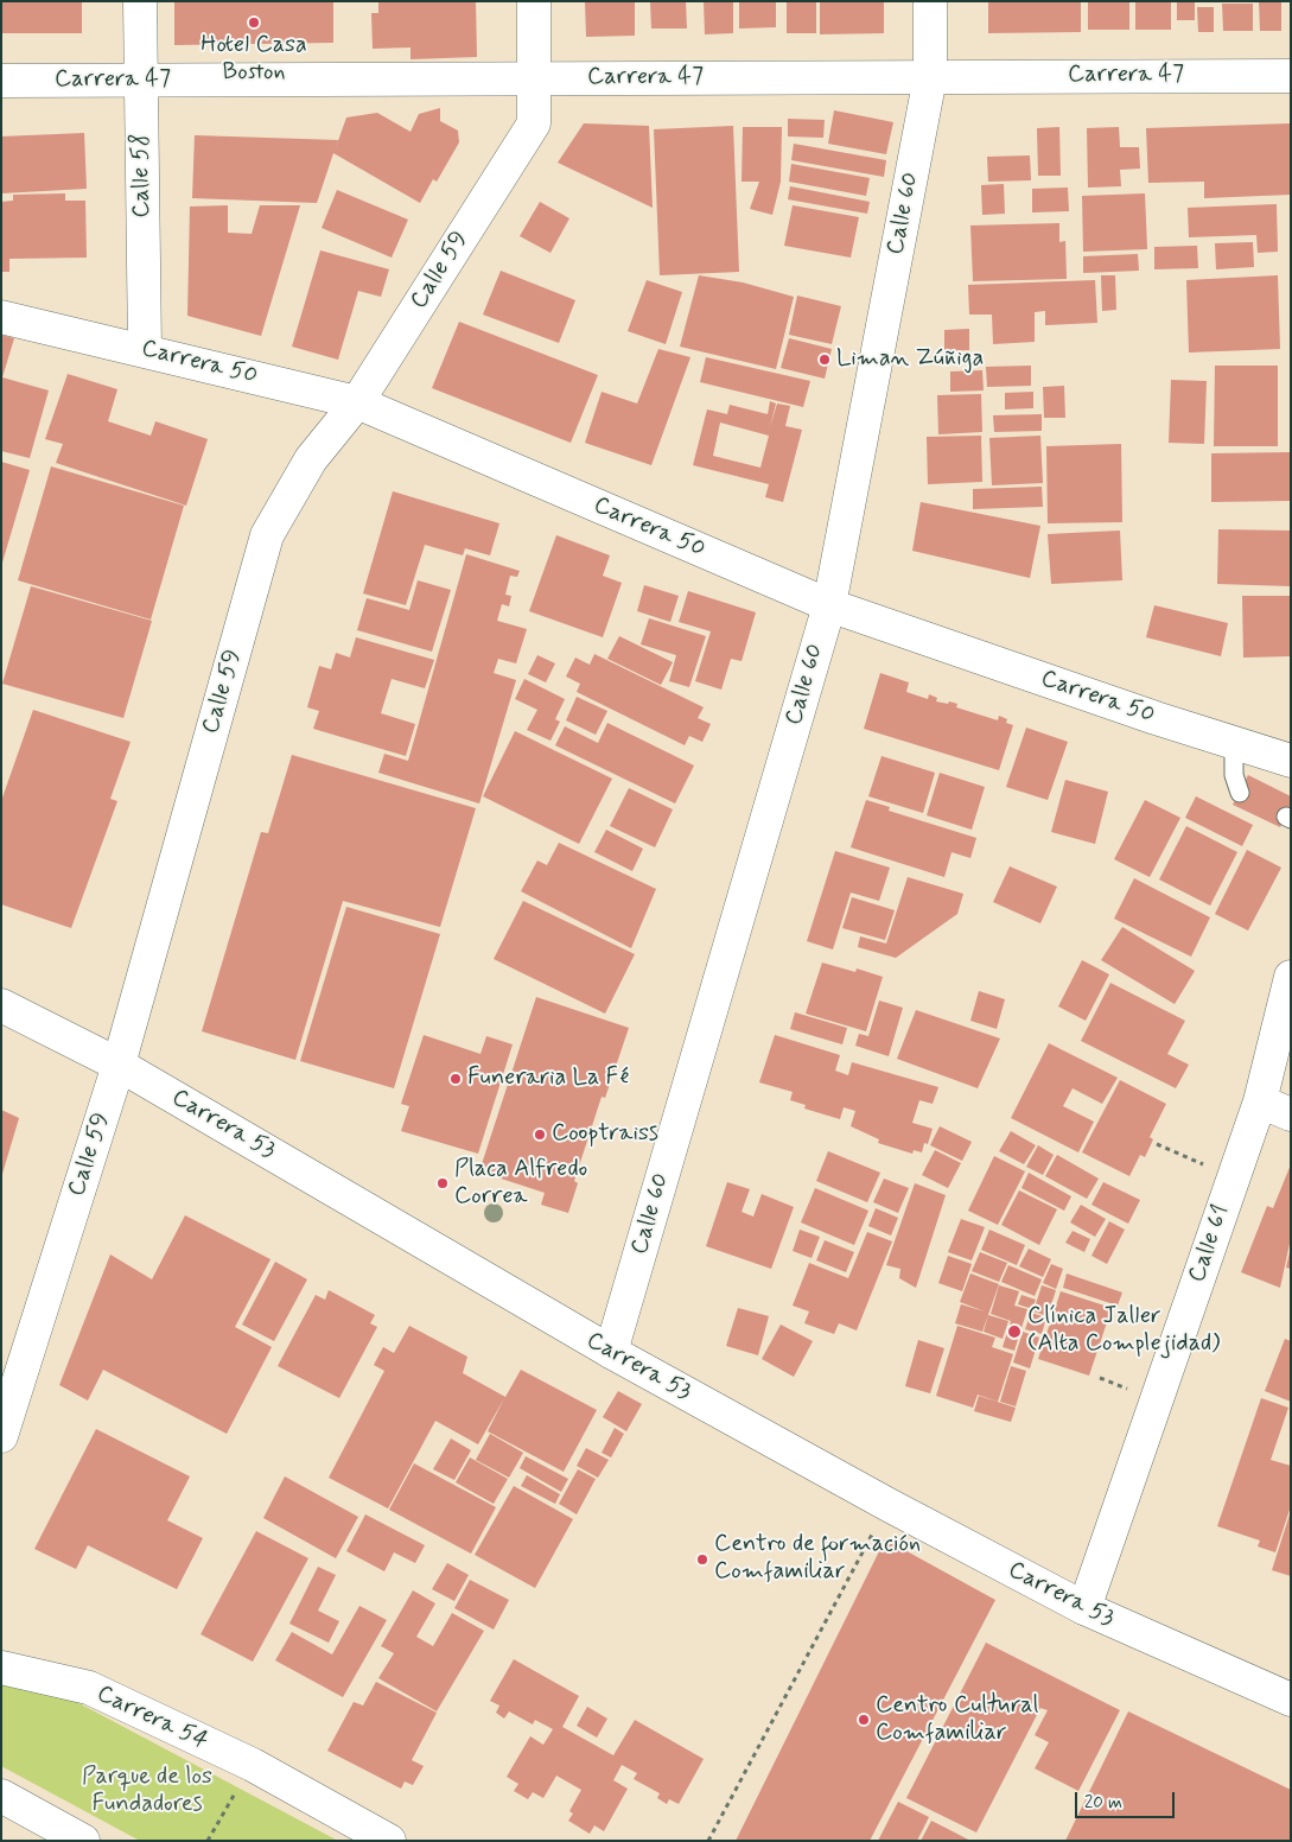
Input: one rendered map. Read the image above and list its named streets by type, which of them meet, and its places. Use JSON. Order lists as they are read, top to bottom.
{
  "streets": {
    "street": [
      "Carrera 47",
      "Calle 58",
      "Calle 60",
      "Calle 59",
      "Carrera 50",
      "Carrera 53",
      "Calle 61",
      "Carrera 54"
    ]
  },
  "crossings": [
    ["Carrera 47", "Calle 58"],
    ["Carrera 47", "Calle 60"],
    ["Carrera 47", "Calle 59"],
    ["Calle 58", "Carrera 50"],
    ["Calle 60", "Carrera 50"],
    ["Calle 60", "Carrera 53"],
    ["Calle 59", "Carrera 50"],
    ["Calle 59", "Carrera 53"],
    ["Carrera 53", "Calle 61"]
  ],
  "parks": ["Parque de los Fundadores"],
  "places": [
    "Hotel Casa Boston",
    "Liman Zúñiga",
    "Funeraria La Fé",
    "Cooptraiss",
    "Placa Alfredo Correa",
    "Clínica Jaller (Alta Complejidad)",
    "Centro de formación Comfamiliar",
    "Centro Cultural Comfamiliar"
  ],
  "scale_bar": "20 m"
}
